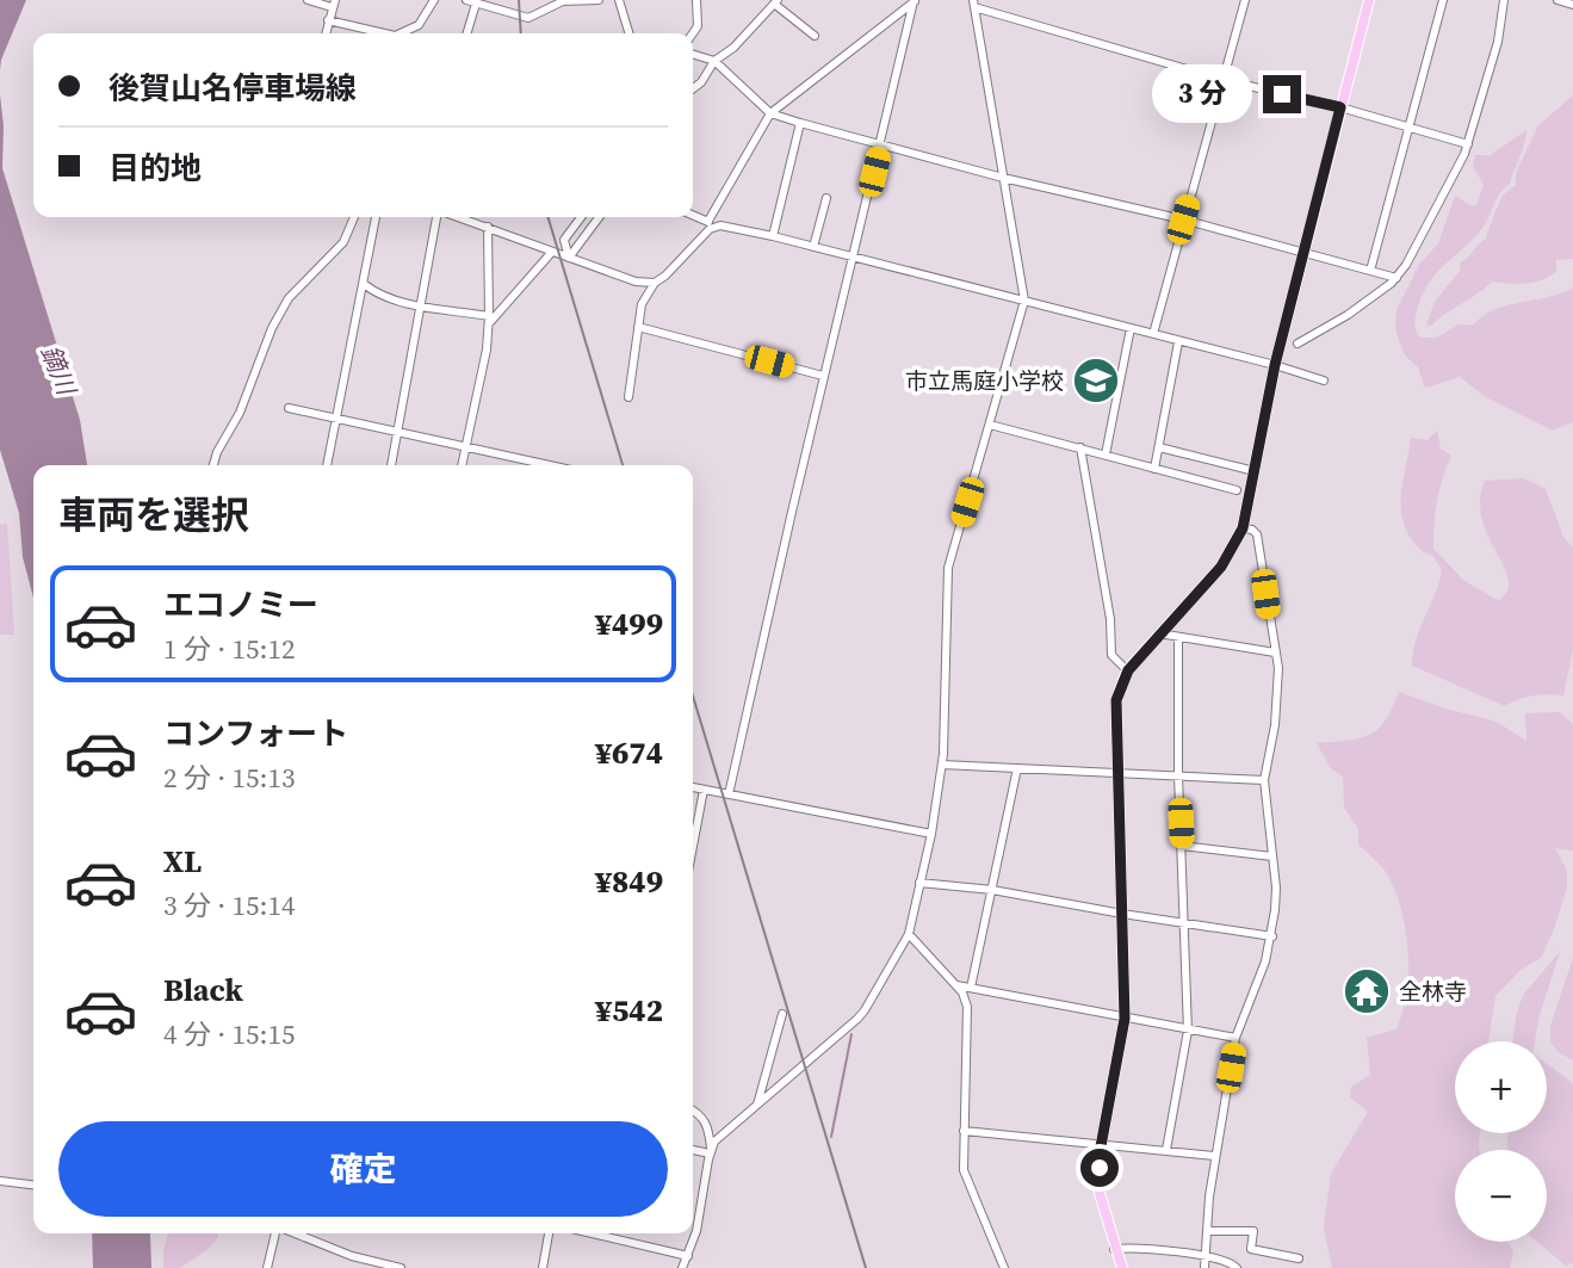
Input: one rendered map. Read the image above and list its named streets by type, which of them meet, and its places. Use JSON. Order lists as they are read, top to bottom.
{
  "water": ["鏑川"],
  "places": {
    "school or university": ["市立馬庭小学校"],
    "temple": ["全林寺"]
  },
  "page": {
    "banner": ["後賀山名停車場線", "目的地"],
    "bubble": "3 分",
    "heading": "車両を選択",
    "list": [
      {
        "name": "エコノミー",
        "note": "1 分 · 15:12",
        "value": "¥499"
      },
      {
        "name": "コンフォート",
        "note": "2 分 · 15:13",
        "value": "¥674"
      },
      {
        "name": "XL",
        "note": "3 分 · 15:14",
        "value": "¥849"
      },
      {
        "name": "Black",
        "note": "4 分 · 15:15",
        "value": "¥542"
      }
    ],
    "map_buttons": ["+", "−"],
    "buttons": "確定"
  }
}
